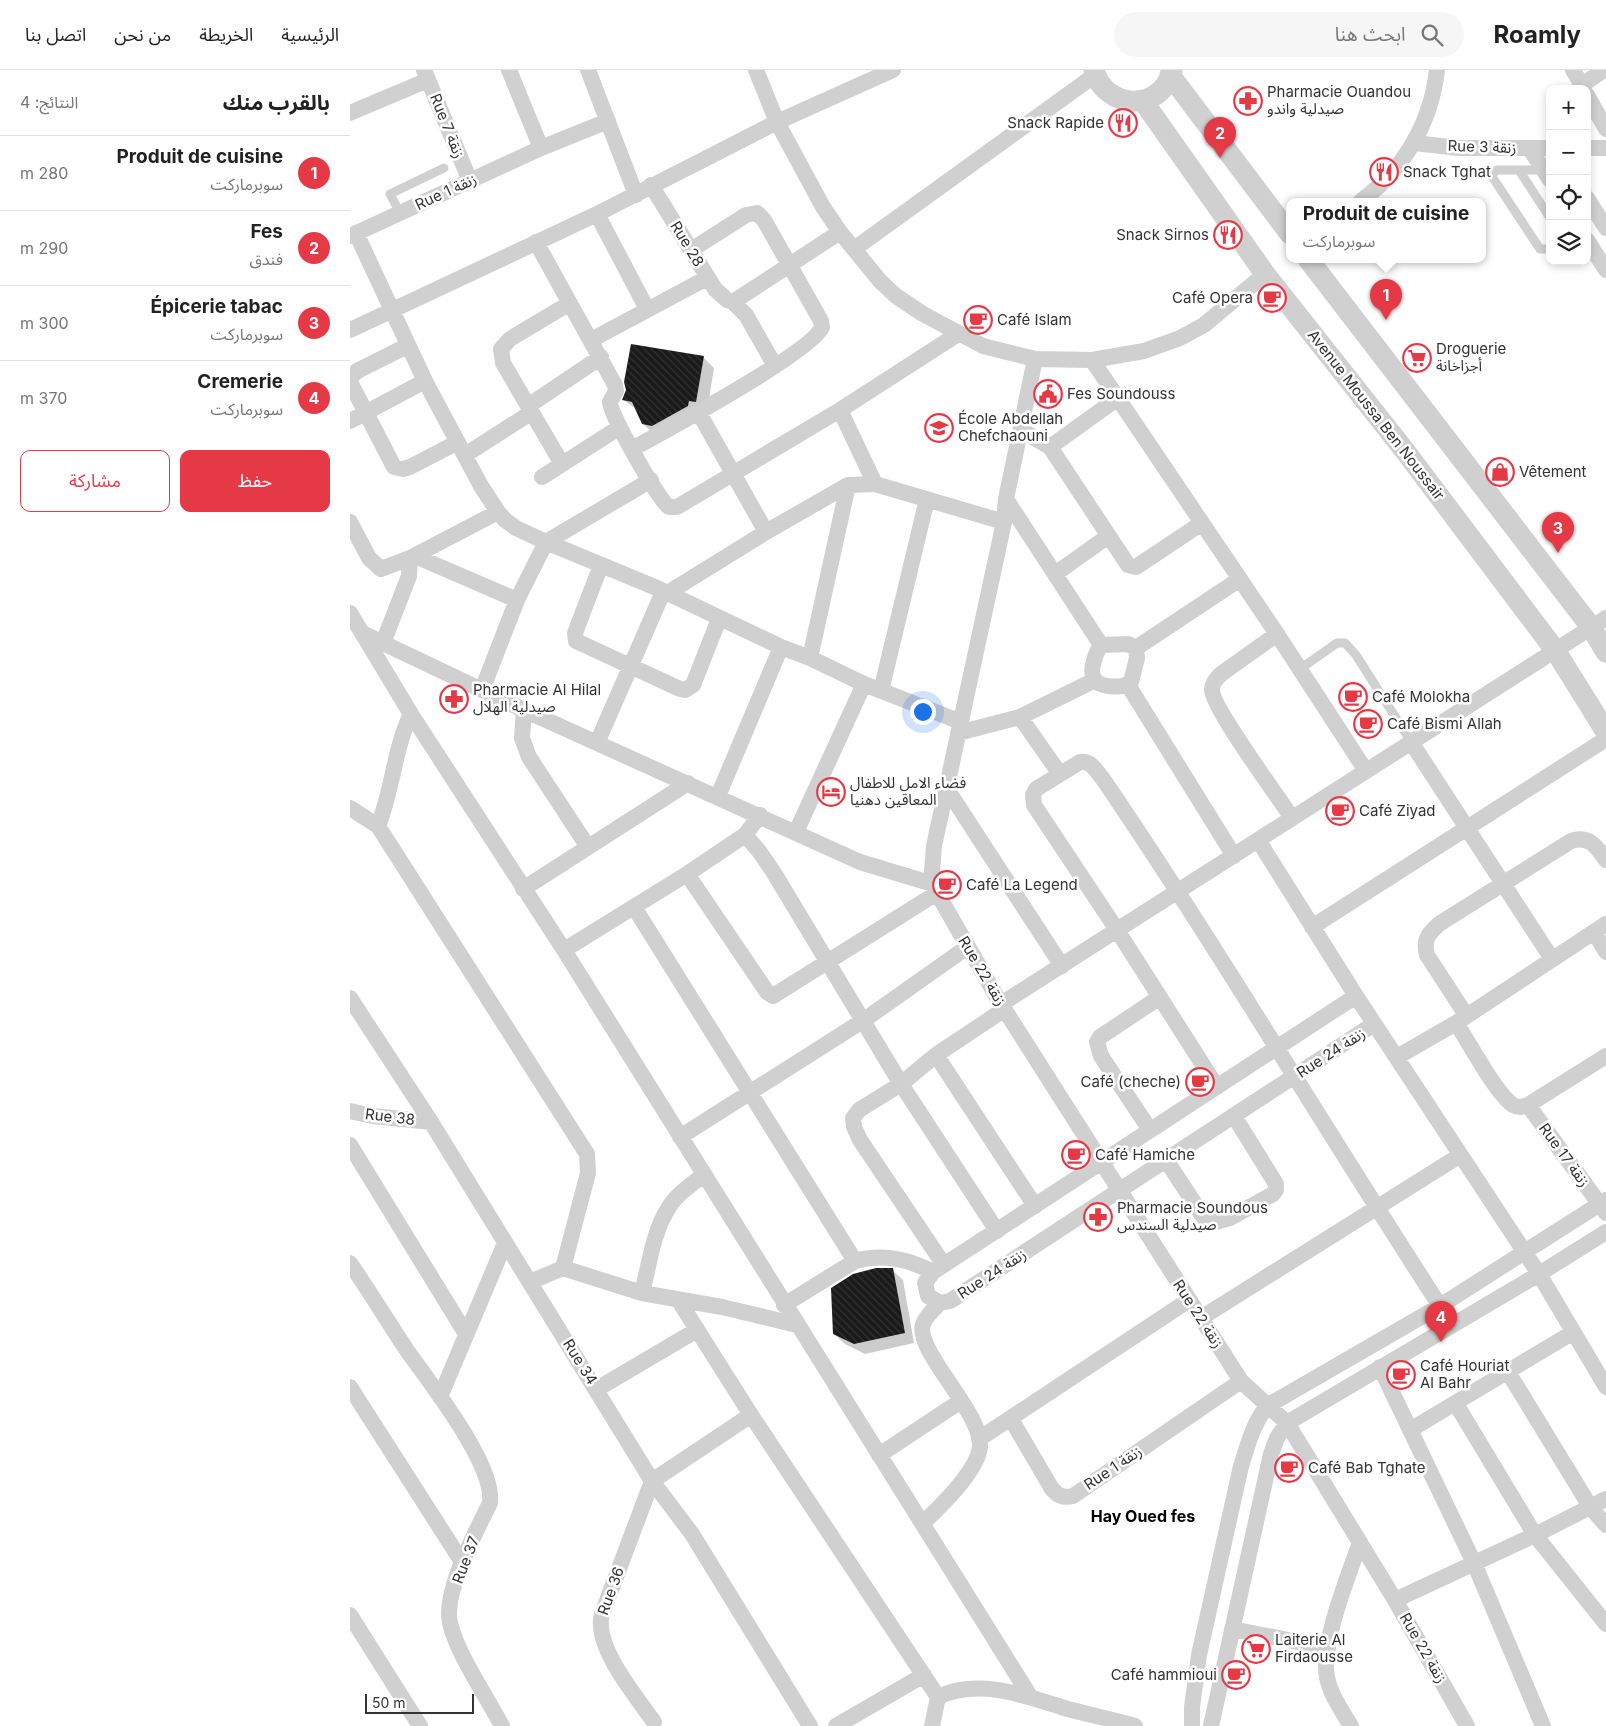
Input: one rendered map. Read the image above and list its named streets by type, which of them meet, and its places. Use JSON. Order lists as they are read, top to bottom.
{
  "streets": {
    "street": [
      "Rue 7 زنقة",
      "Rue 3 زنقة",
      "Rue 1 زنقة",
      "Rue 28",
      "Avenue Moussa Ben Noussair",
      "Rue 22 زنقة",
      "Rue 24 زنقة",
      "Rue 38",
      "Rue 17 زنقة",
      "Rue 34",
      "Rue 37",
      "Rue 36"
    ]
  },
  "crossings": [
    ["Rue 7 زنقة", "Rue 1 زنقة"],
    ["Rue 1 زنقة", "Rue 22 زنقة"],
    ["Rue 22 زنقة", "Rue 24 زنقة"],
    ["Rue 38", "Rue 34"],
    ["Rue 34", "Rue 36"]
  ],
  "districts": ["Hay Oued fes"],
  "places": {
    "pharmacy": ["Pharmacie Ouandou صيدلية واندو", "Pharmacie Al Hilal صيدلية الهلال", "Pharmacie Soundous صيدلية السندس"],
    "restaurant": ["Snack Rapide", "Snack Tghat", "Snack Sirnos"],
    "cafe": [
      "Café Opera",
      "Café Islam",
      "Café Molokha",
      "Café Bismi Allah",
      "Café Ziyad",
      "Café La Legend",
      "Café (cheche)",
      "Café Hamiche",
      "Café Houriat Al Bahr",
      "Café Bab Tghate",
      "Café hammioui"
    ],
    "supermarket": ["Droguerie أجزاخانة", "Laiterie Al Firdaousse"],
    "public building": ["Fes Soundouss"],
    "school or university": ["École Abdellah Chefchaouni"],
    "shop": ["Vêtement"],
    "hotel": ["فضاء الامل للاطفال المعاقين دهنيا"]
  },
  "scale_bar": "50 m",
  "page": {
    "header": "Roamly",
    "search": "ابحث هنا",
    "nav": [
      "الرئيسية",
      "الخريطة",
      "من نحن",
      "اتصل بنا"
    ],
    "heading": ["بالقرب منك", "النتائج: 4"],
    "map_buttons": ["+", "−"],
    "pins": [
      "2",
      "1",
      "3",
      "4"
    ],
    "list": [
      {
        "mark": "1",
        "name": "Produit de cuisine",
        "note": "سوبرماركت",
        "value": "280 m"
      },
      {
        "mark": "2",
        "name": "Fes",
        "note": "فندق",
        "value": "290 m"
      },
      {
        "mark": "3",
        "name": "Épicerie tabac",
        "note": "سوبرماركت",
        "value": "300 m"
      },
      {
        "mark": "4",
        "name": "Cremerie",
        "note": "سوبرماركت",
        "value": "370 m"
      }
    ],
    "popup": ["Produit de cuisine", "سوبرماركت"],
    "buttons": ["حفظ", "مشاركة"],
    "scale": "50 m"
  }
}
